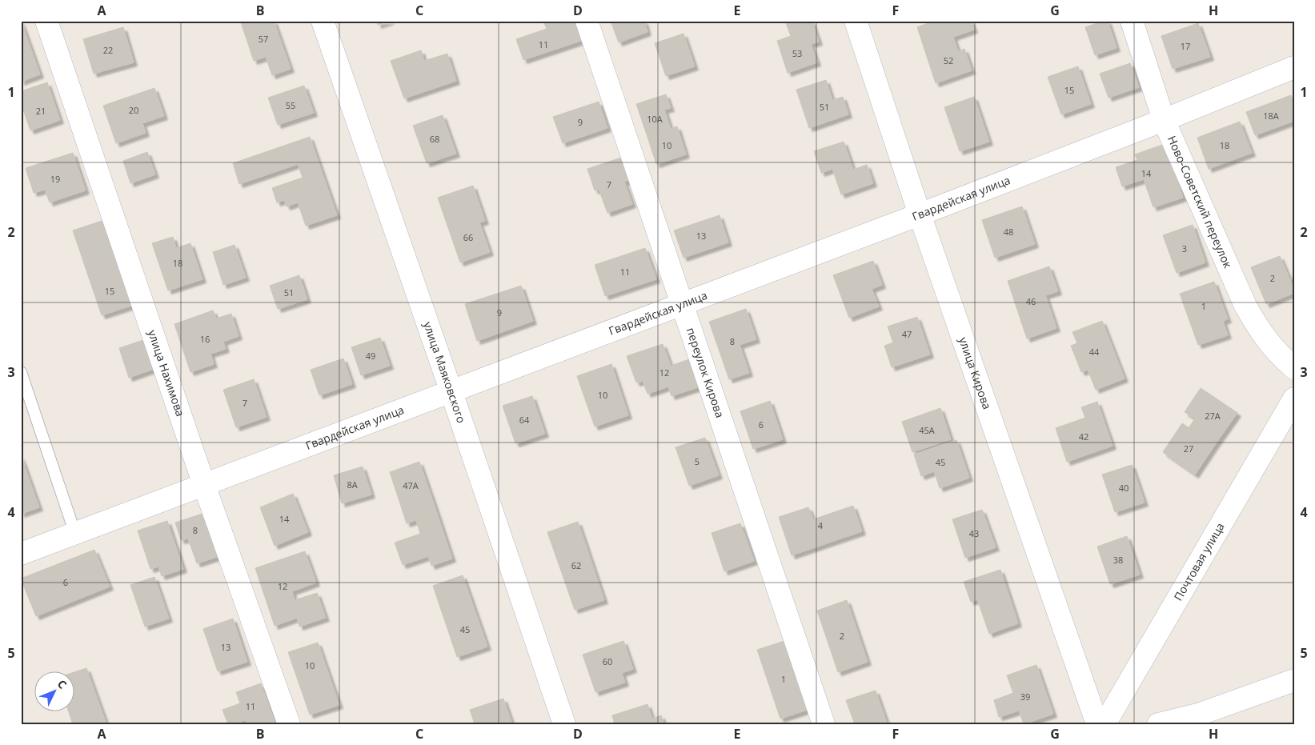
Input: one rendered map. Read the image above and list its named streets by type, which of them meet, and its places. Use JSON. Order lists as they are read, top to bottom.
{
  "streets": {
    "street": [
      "Гвардейская улица",
      "Ново-Советский переулок",
      "улица Маяковского",
      "переулок Кирова",
      "улица Нахимова",
      "улица Кирова",
      "Почтовая улица"
    ]
  },
  "crossings": [
    ["Гвардейская улица", "Ново-Советский переулок"],
    ["Гвардейская улица", "улица Маяковского"],
    ["Гвардейская улица", "переулок Кирова"],
    ["Гвардейская улица", "улица Нахимова"],
    ["Гвардейская улица", "улица Кирова"]
  ],
  "house_numbers": [
    "57",
    "11",
    "17",
    "22",
    "53",
    "52",
    "15",
    "55",
    "51",
    "20",
    "21",
    "18А",
    "10А",
    "9",
    "68",
    "10",
    "18",
    "14",
    "19",
    "7",
    "48",
    "13",
    "66",
    "3",
    "18",
    "11",
    "2",
    "15",
    "51",
    "46",
    "1",
    "9",
    "47",
    "16",
    "8",
    "44",
    "49",
    "12",
    "10",
    "7",
    "27А",
    "64",
    "6",
    "45А",
    "42",
    "27",
    "5",
    "45",
    "8А",
    "47А",
    "40",
    "14",
    "4",
    "8",
    "43",
    "38",
    "62",
    "6",
    "12",
    "45",
    "2",
    "13",
    "60",
    "10",
    "1",
    "39",
    "11"
  ],
  "north": "top right",
  "grid": {
    "columns": [
      "A",
      "B",
      "C",
      "D",
      "E",
      "F",
      "G",
      "H"
    ],
    "rows": [
      "1",
      "2",
      "3",
      "4",
      "5"
    ]
  }
}
